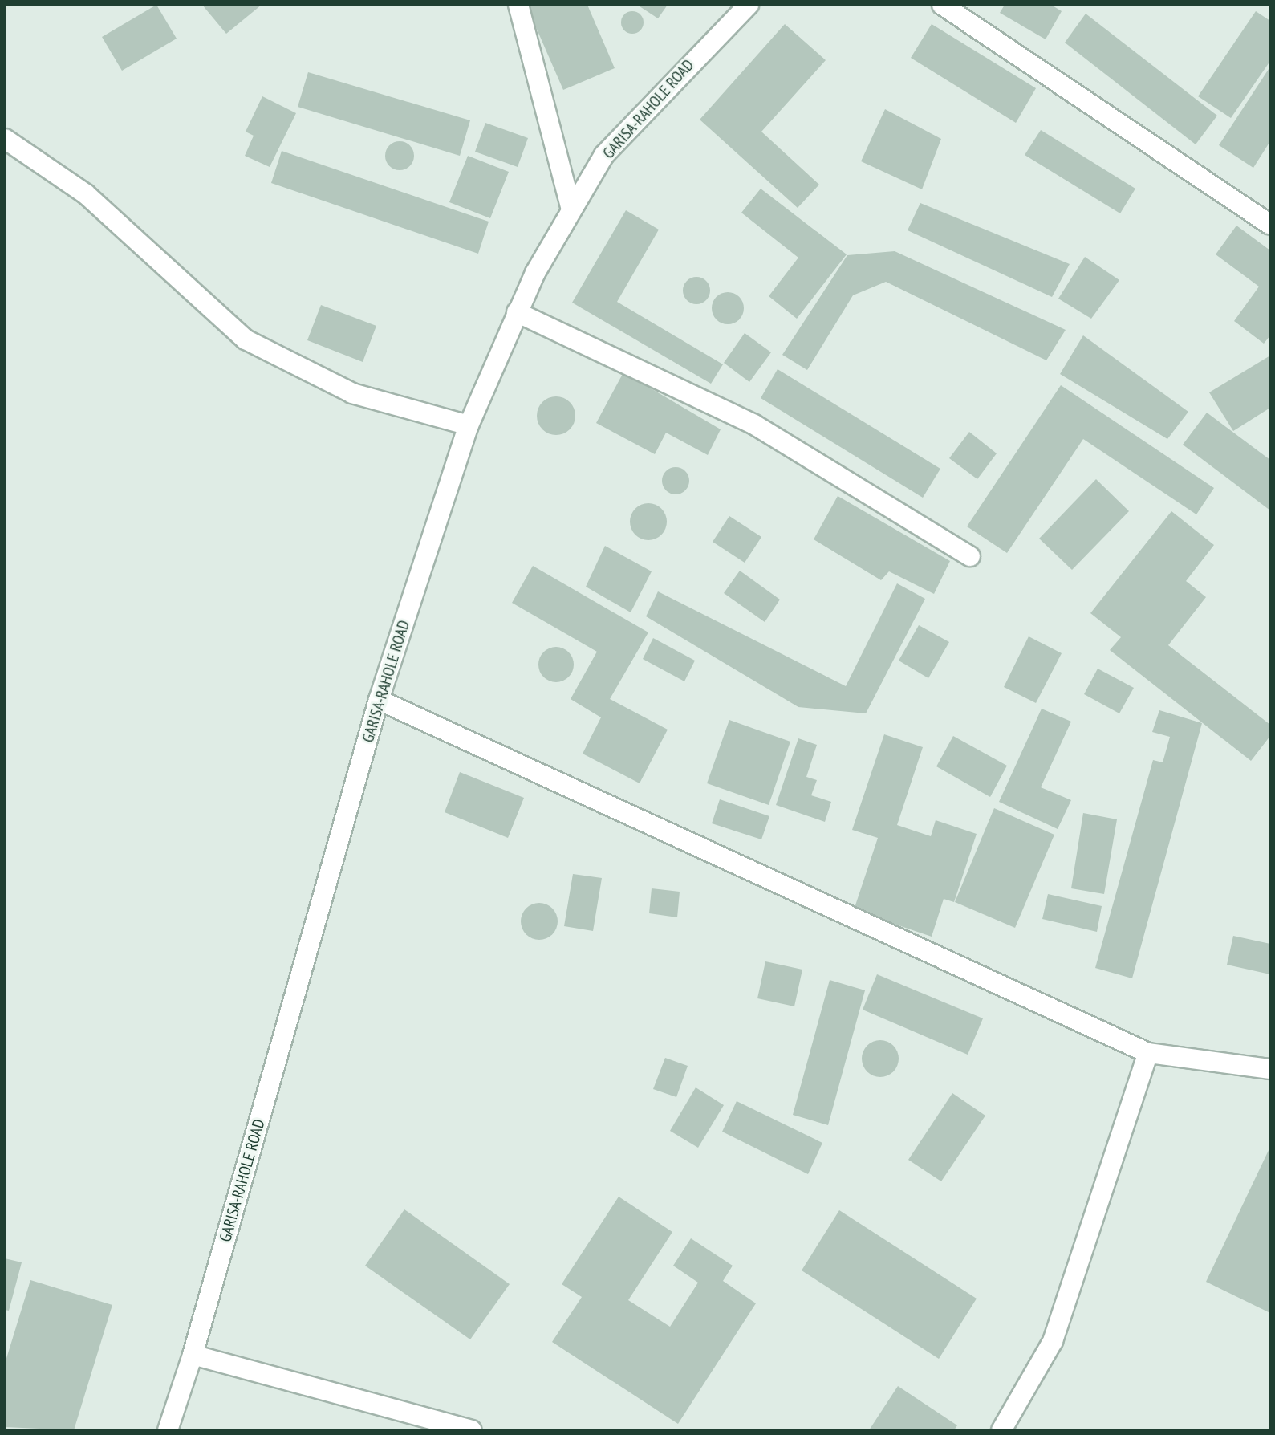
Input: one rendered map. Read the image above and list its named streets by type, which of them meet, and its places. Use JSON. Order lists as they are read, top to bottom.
{
  "streets": {
    "street": ["GARISA-RAHOLE ROAD"]
  }
}
